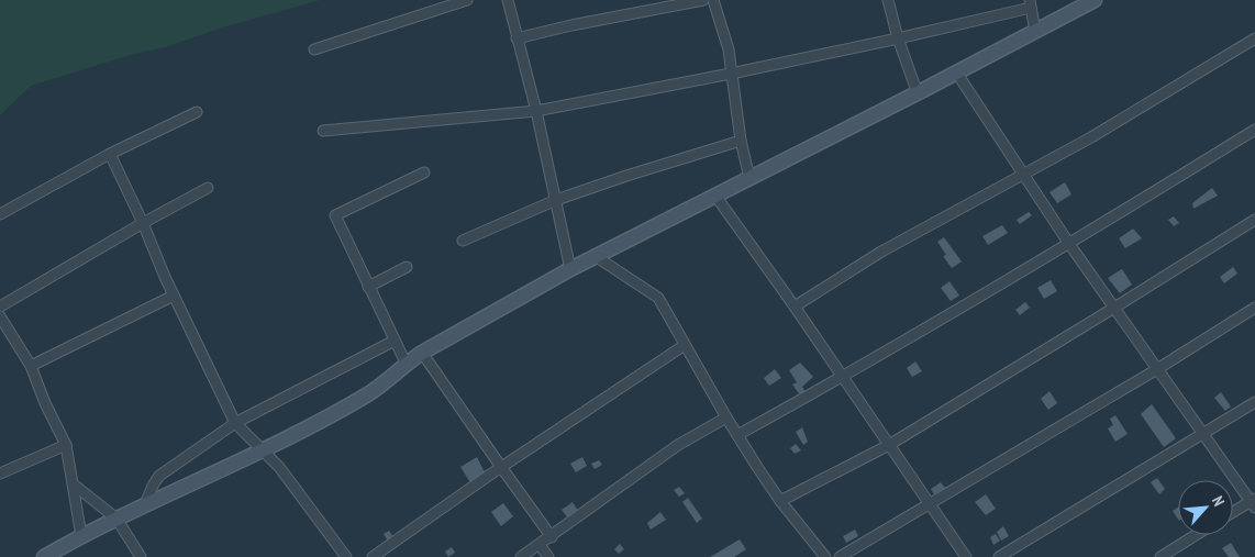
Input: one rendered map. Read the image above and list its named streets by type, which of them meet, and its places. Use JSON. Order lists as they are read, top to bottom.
{
  "north": "top right"
}
